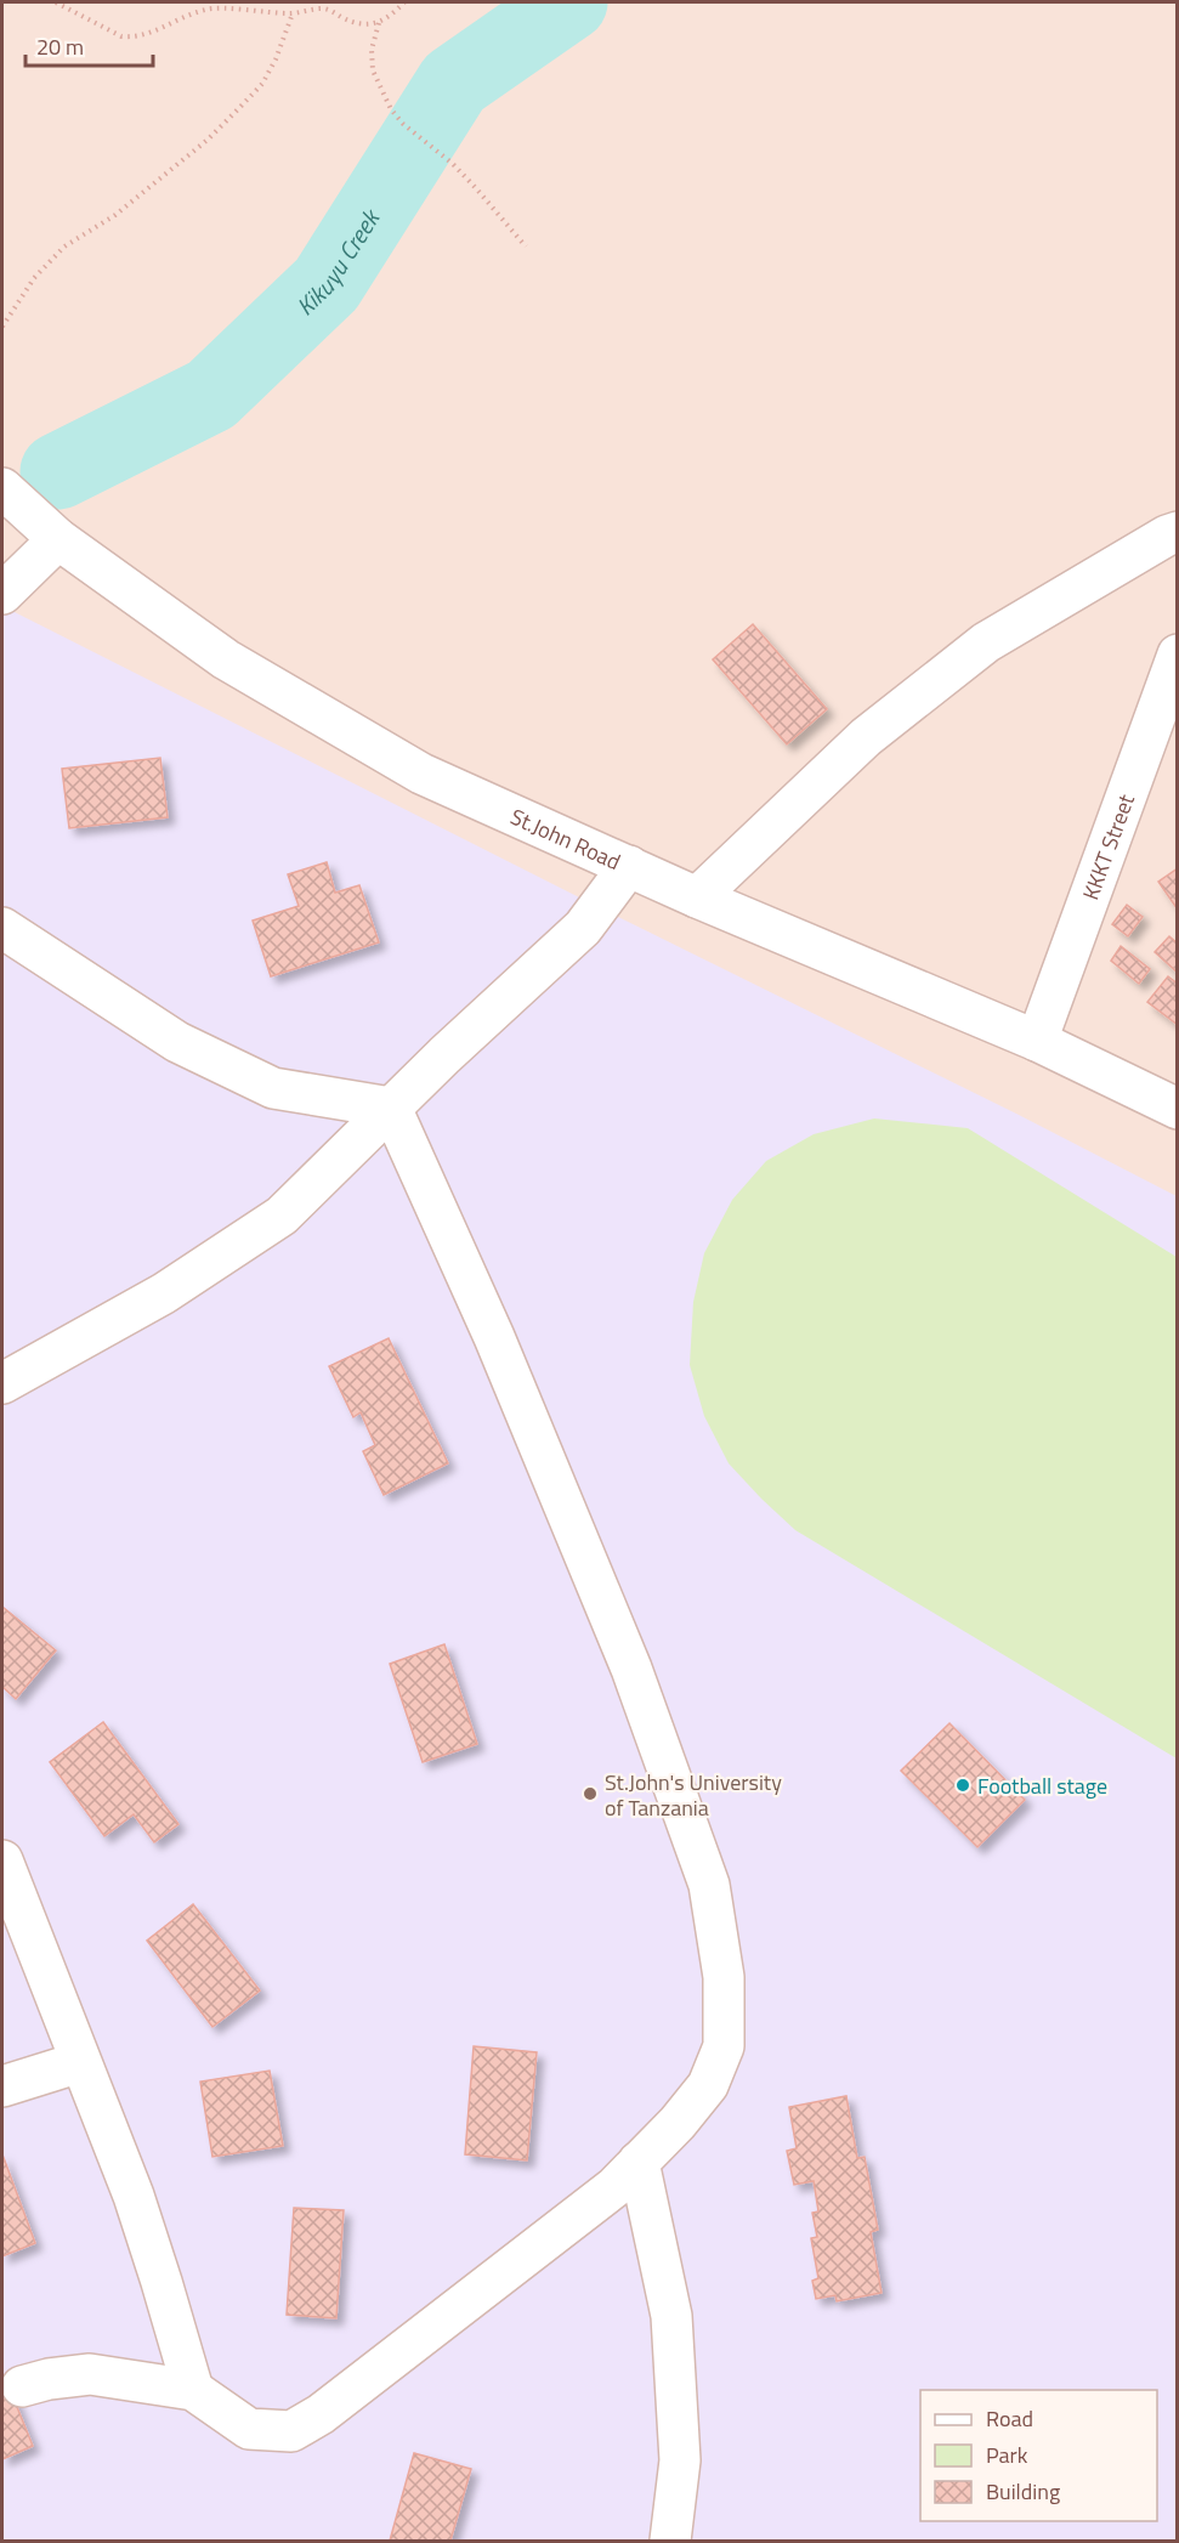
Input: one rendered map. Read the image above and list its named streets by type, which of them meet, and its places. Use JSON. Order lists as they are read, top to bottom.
{
  "streets": {
    "street": ["St.John Road", "KKKT Street"]
  },
  "crossings": [
    ["St.John Road", "KKKT Street"]
  ],
  "water": ["Kikuyu Creek"],
  "places": ["Football stage", "St.John's University of Tanzania"],
  "legend": ["Road", "Park", "Building"],
  "scale_bar": "20 m"
}
